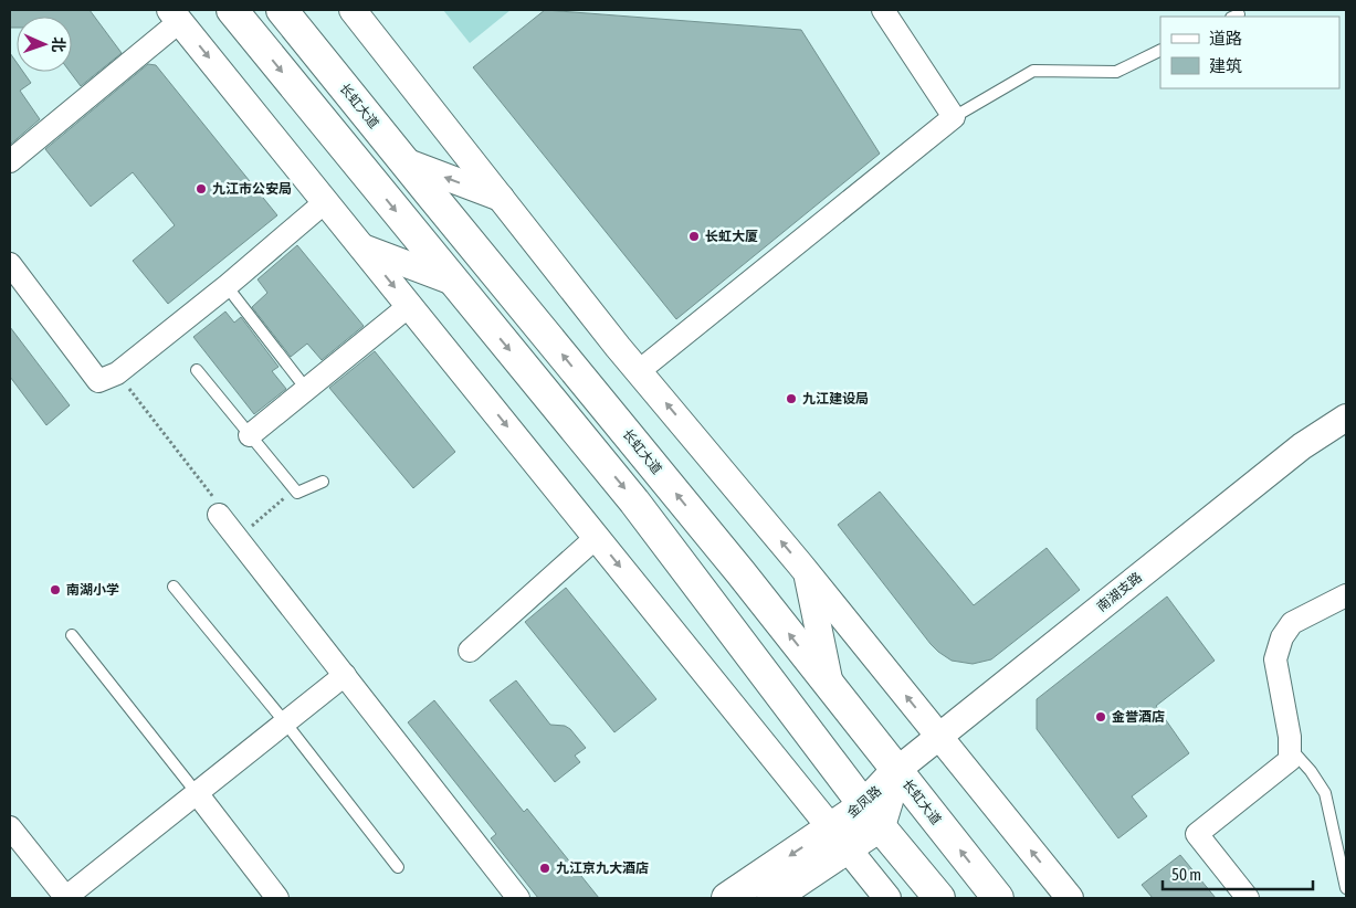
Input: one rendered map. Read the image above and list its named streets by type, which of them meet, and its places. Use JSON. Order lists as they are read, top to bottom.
{
  "streets": {
    "main road": ["长虹大道", "金凤路"],
    "street": ["南湖支路"]
  },
  "crossings": [
    ["长虹大道", "南湖支路"],
    ["长虹大道", "金凤路"],
    ["南湖支路", "金凤路"]
  ],
  "places": [
    "九江市公安局",
    "长虹大厦",
    "九江建设局",
    "南湖小学",
    "金誉酒店",
    "九江京九大酒店"
  ],
  "legend": ["道路", "建筑"],
  "scale_bar": "50 m",
  "north": "right"
}
